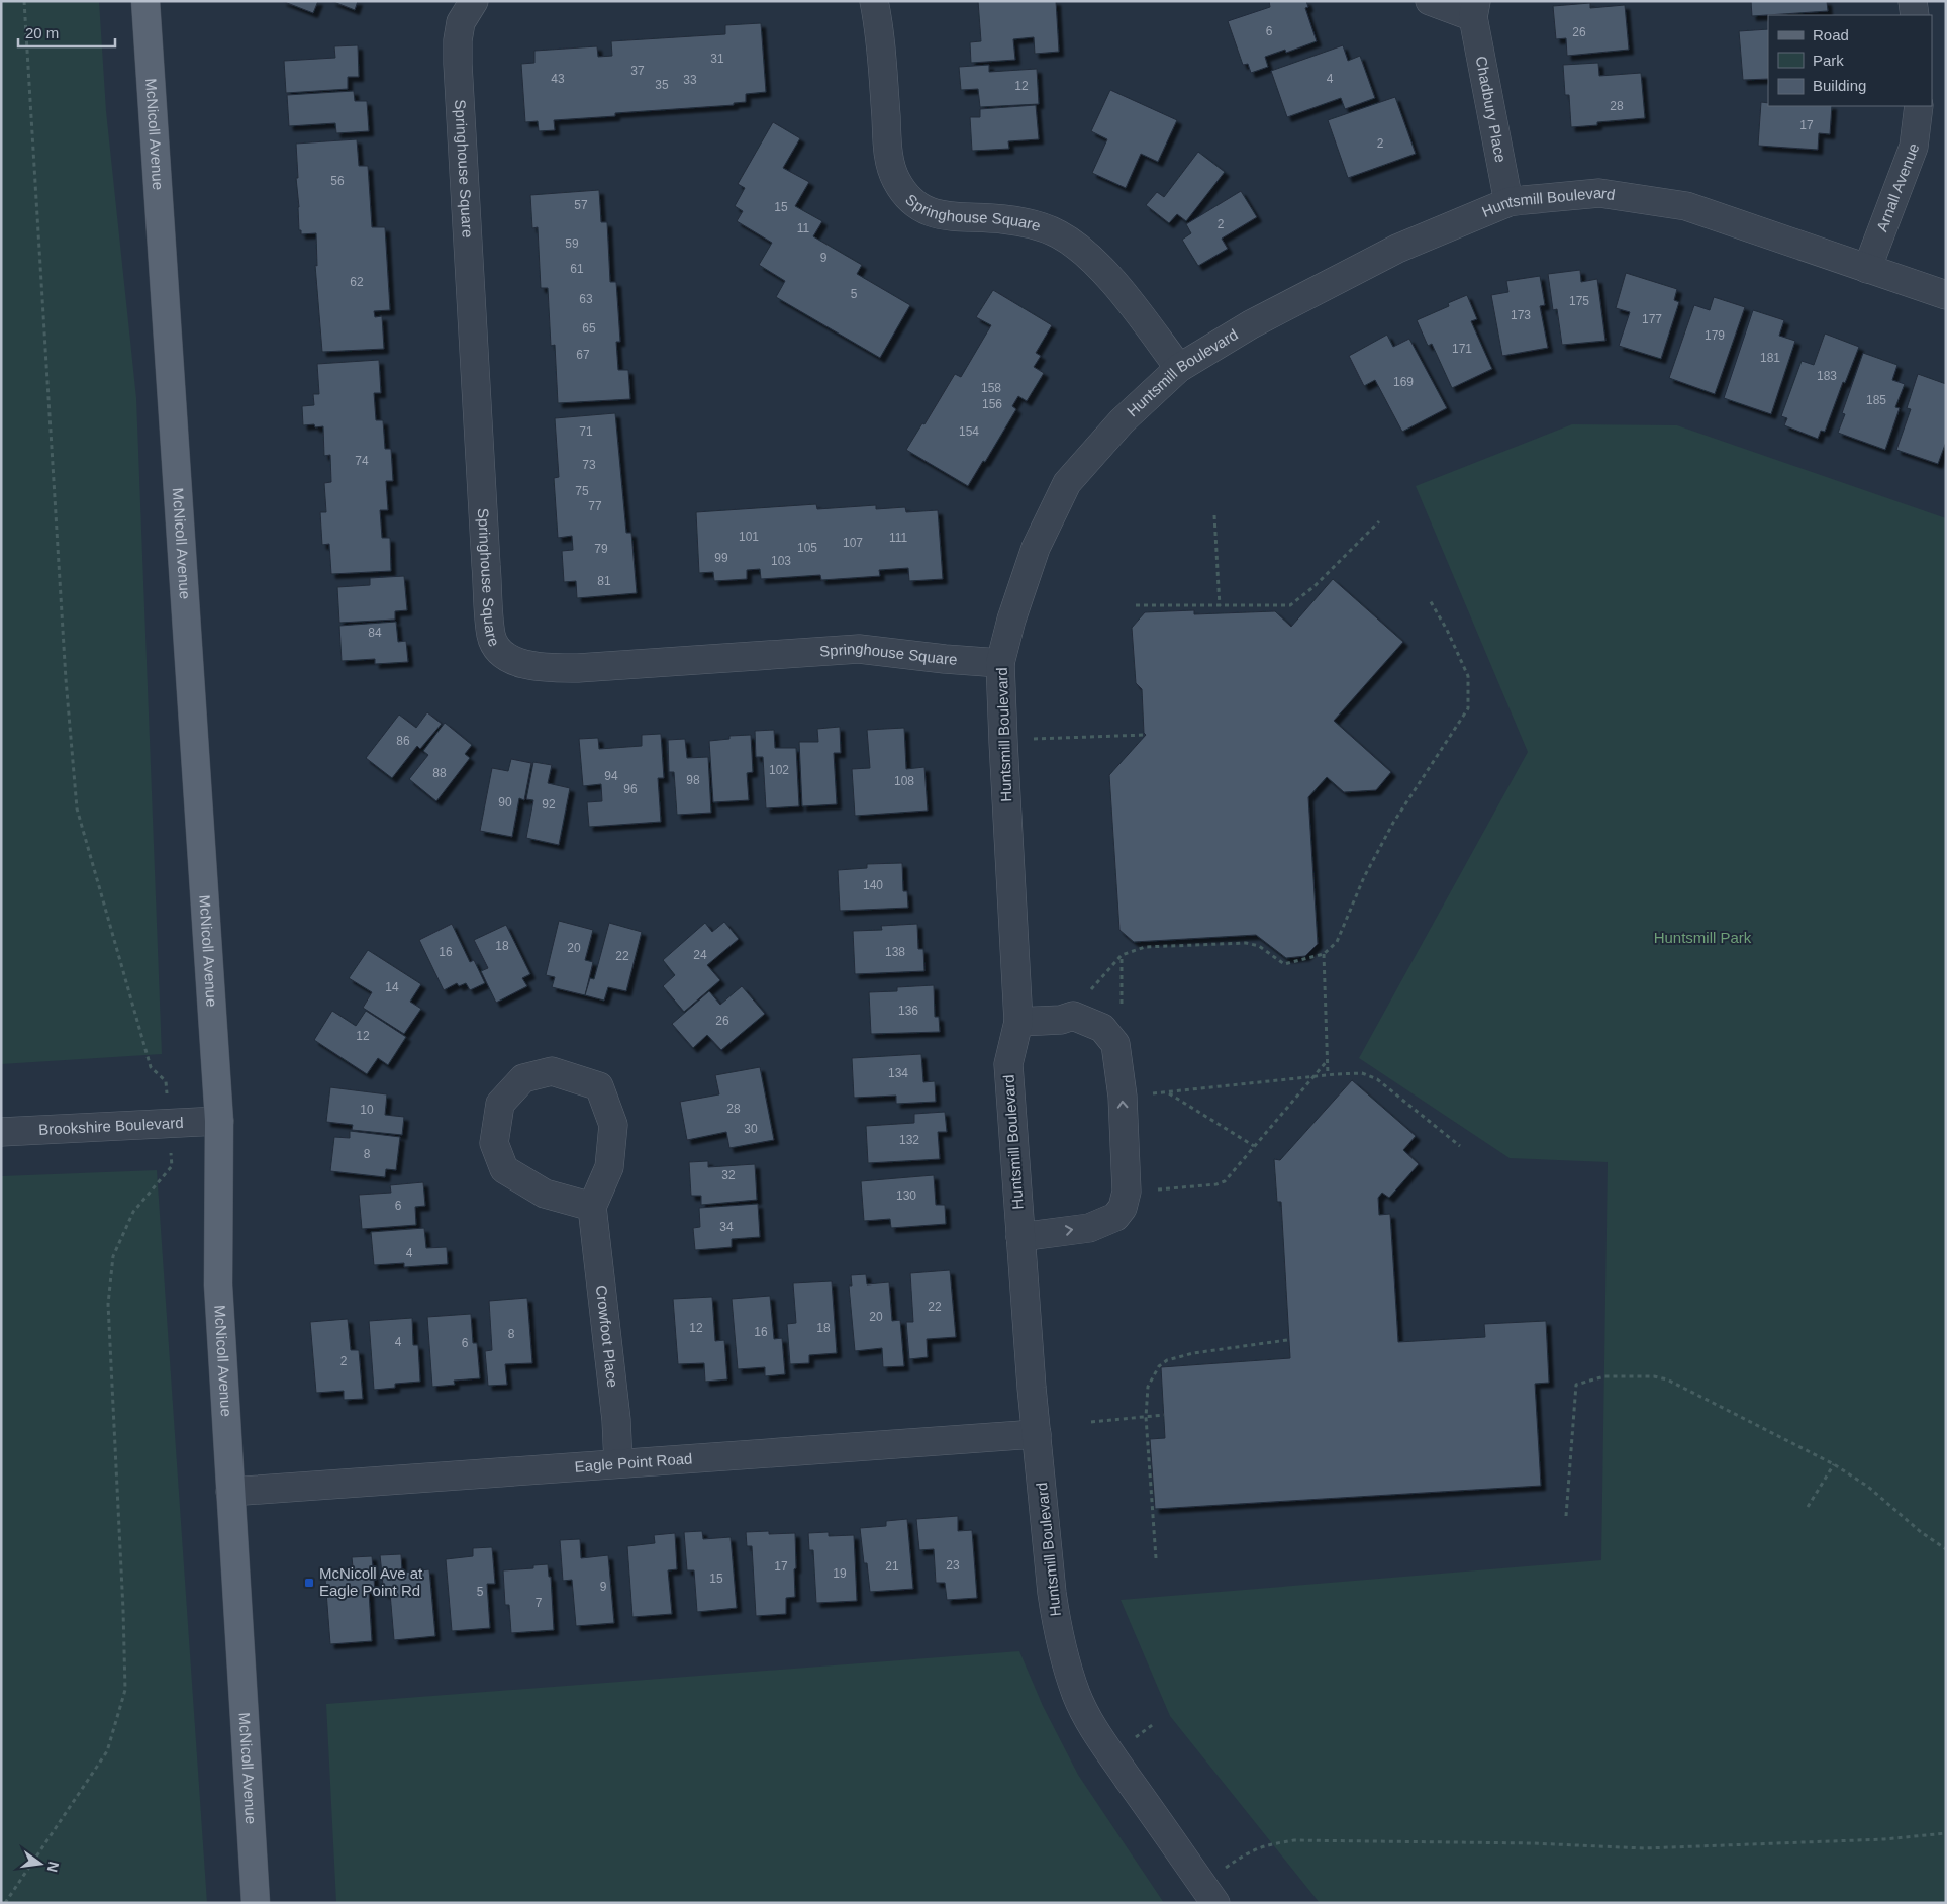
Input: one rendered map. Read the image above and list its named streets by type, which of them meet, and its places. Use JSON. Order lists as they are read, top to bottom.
{
  "streets": {
    "main road": ["McNicoll Avenue"],
    "street": [
      "Chadbury Place",
      "Springhouse Square",
      "Arnall Avenue",
      "Huntsmill Boulevard",
      "Brookshire Boulevard",
      "Crowfoot Place",
      "Eagle Point Road"
    ]
  },
  "crossings": [
    ["Chadbury Place", "Huntsmill Boulevard"],
    ["McNicoll Avenue", "Brookshire Boulevard"],
    ["McNicoll Avenue", "Eagle Point Road"],
    ["Springhouse Square", "Huntsmill Boulevard"],
    ["Arnall Avenue", "Huntsmill Boulevard"],
    ["Huntsmill Boulevard", "Eagle Point Road"],
    ["Crowfoot Place", "Eagle Point Road"]
  ],
  "parks": ["Huntsmill Park"],
  "places": {
    "transit": ["McNicoll Ave at Eagle Point Rd"]
  },
  "house_numbers": [
    "6",
    "26",
    "31",
    "37",
    "43",
    "4",
    "33",
    "35",
    "12",
    "28",
    "17",
    "2",
    "56",
    "57",
    "15",
    "2",
    "11",
    "59",
    "9",
    "61",
    "62",
    "5",
    "63",
    "175",
    "173",
    "177",
    "65",
    "179",
    "171",
    "67",
    "181",
    "183",
    "169",
    "158",
    "185",
    "156",
    "71",
    "154",
    "74",
    "73",
    "75",
    "77",
    "101",
    "111",
    "107",
    "105",
    "79",
    "99",
    "103",
    "81",
    "84",
    "86",
    "102",
    "88",
    "94",
    "98",
    "108",
    "96",
    "90",
    "92",
    "140",
    "18",
    "20",
    "16",
    "138",
    "24",
    "22",
    "14",
    "136",
    "26",
    "12",
    "134",
    "28",
    "10",
    "30",
    "132",
    "8",
    "32",
    "130",
    "6",
    "34",
    "4",
    "22",
    "20",
    "12",
    "18",
    "16",
    "8",
    "4",
    "6",
    "2",
    "23",
    "17",
    "21",
    "19",
    "15",
    "9",
    "5",
    "7"
  ],
  "legend": ["Road", "Park", "Building"],
  "scale_bar": "20 m",
  "north": "right"
}
